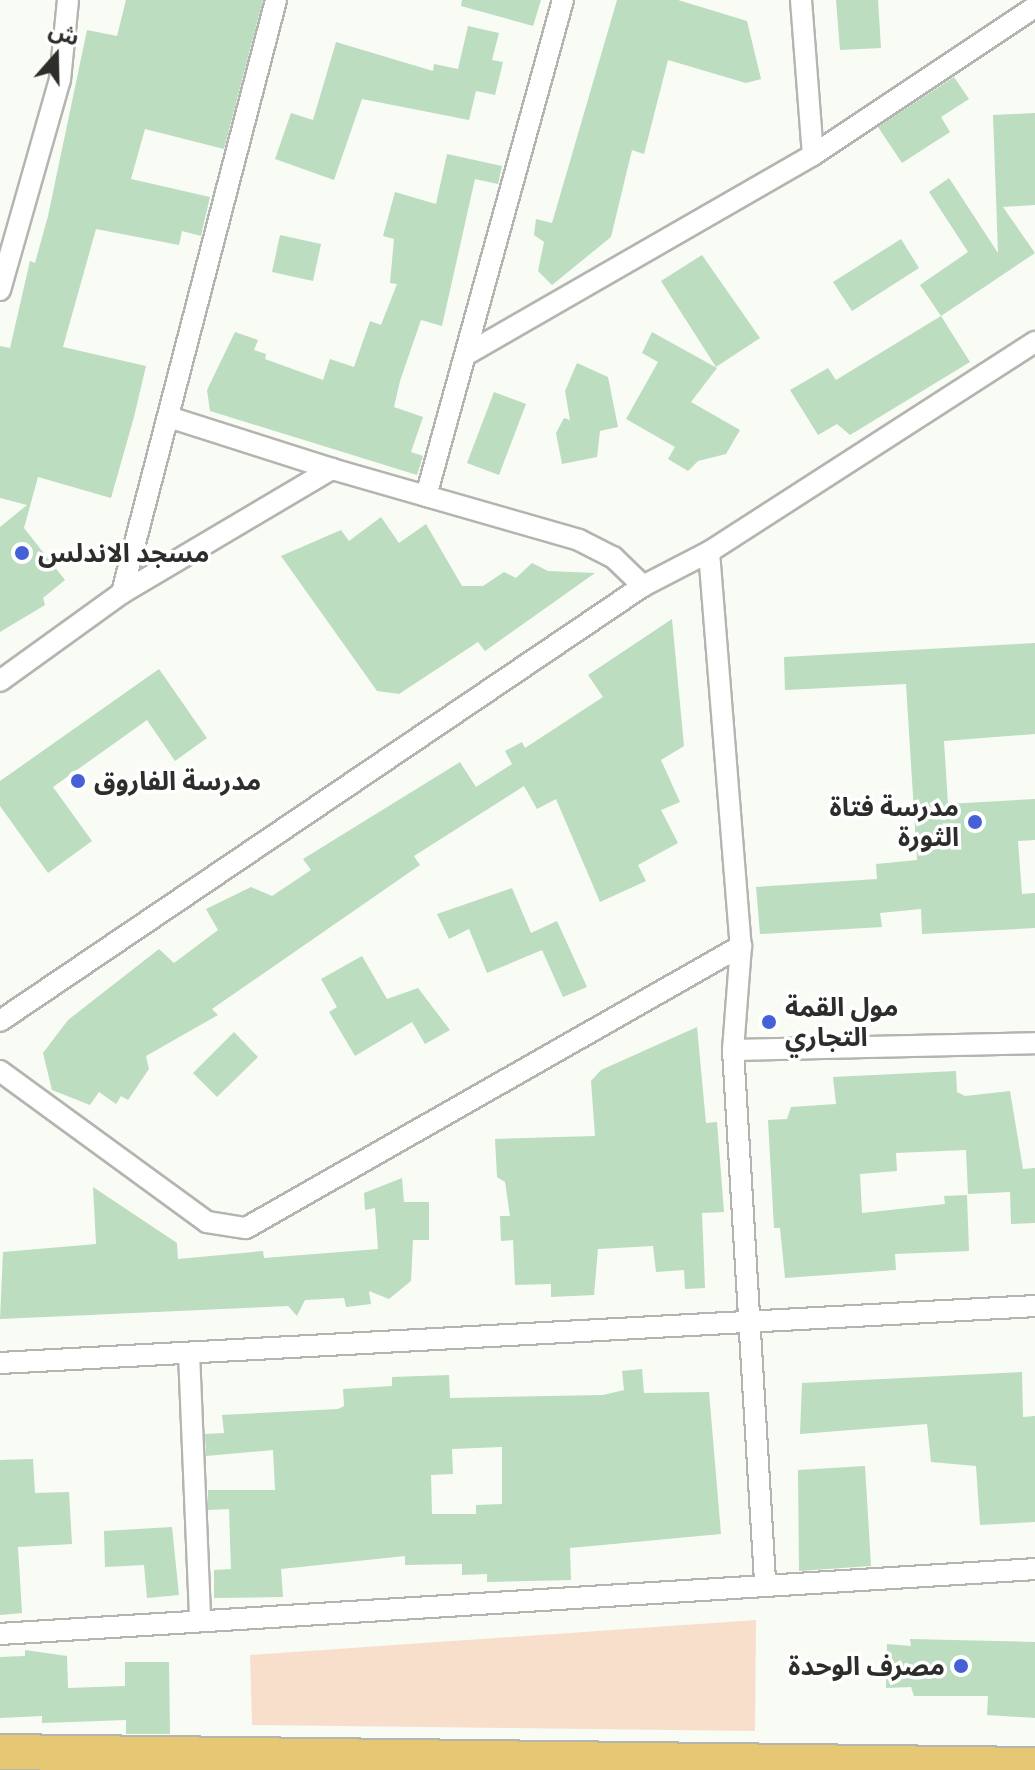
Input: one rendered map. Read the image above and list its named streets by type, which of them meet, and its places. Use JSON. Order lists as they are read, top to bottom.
{
  "places": [
    "مسجد الاندلس",
    "مدرسة الفاروق",
    "مدرسة فتاة الثورة",
    "مول القمة التجاري",
    "مصرف الوحدة"
  ],
  "north": "top"
}
